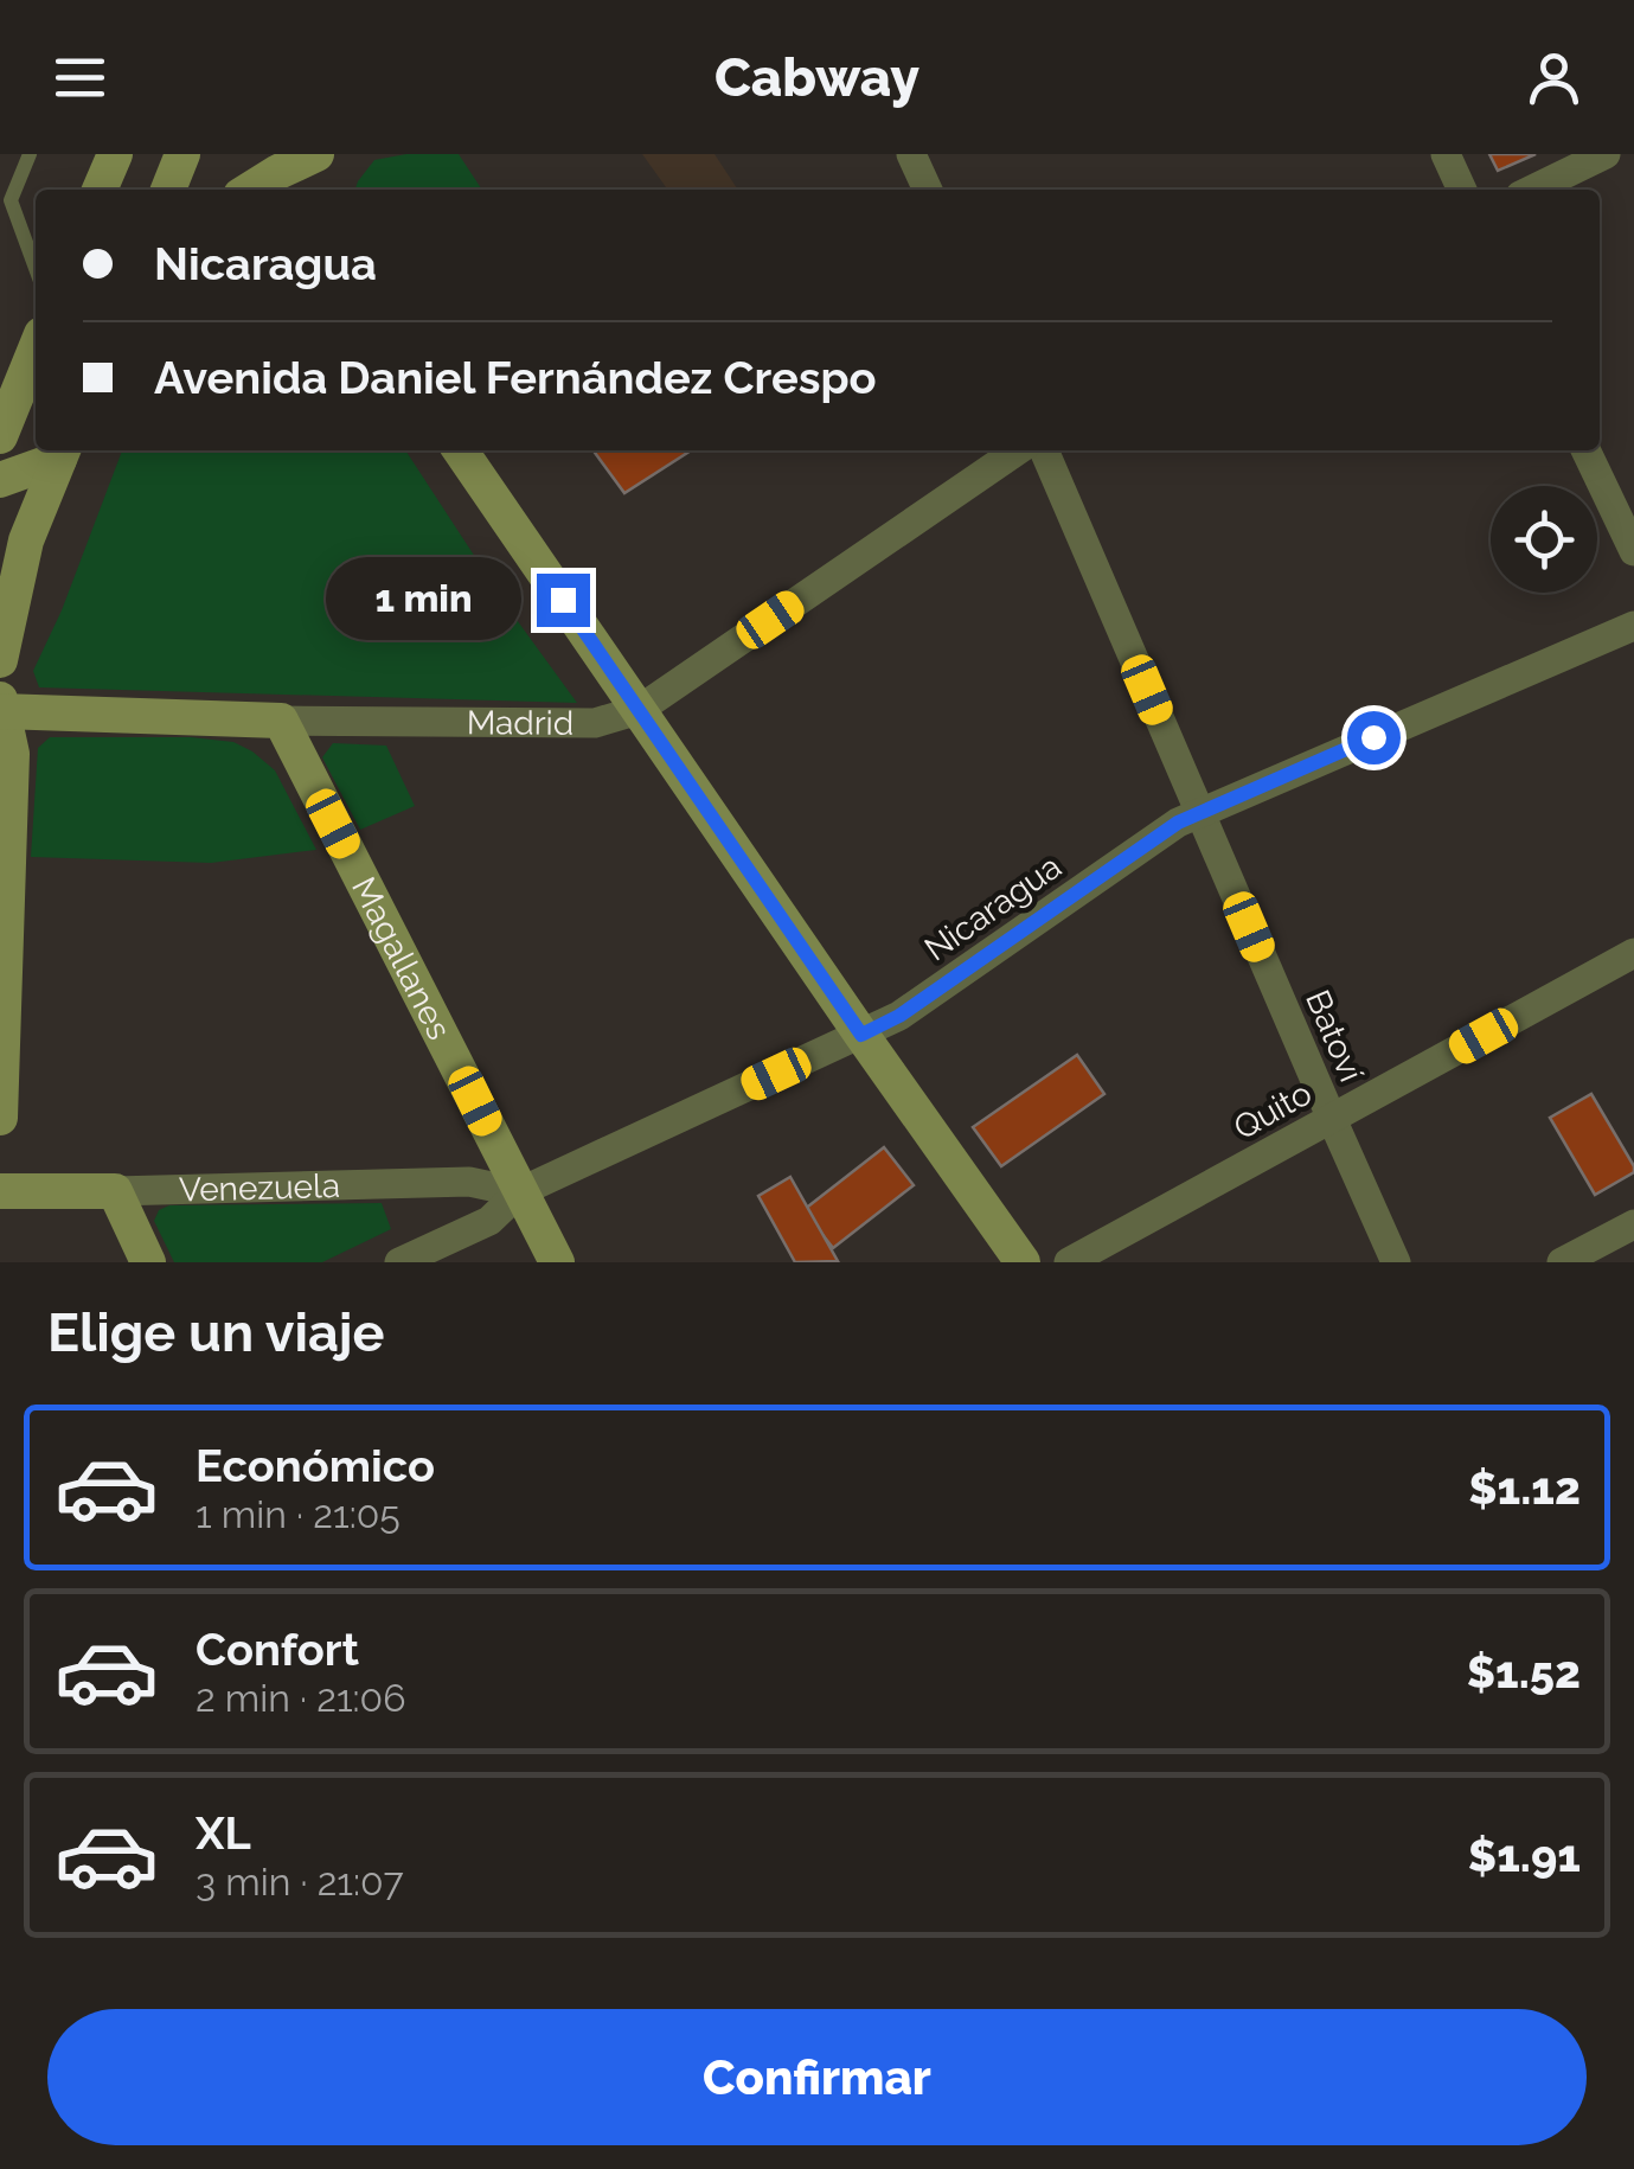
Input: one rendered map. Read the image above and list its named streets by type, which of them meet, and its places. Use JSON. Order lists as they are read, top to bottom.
{
  "streets": {
    "street": [
      "Madrid",
      "Nicaragua",
      "Magallanes",
      "Batoví",
      "Quito",
      "Venezuela"
    ]
  },
  "crossings": [
    ["Madrid", "Magallanes"],
    ["Nicaragua", "Magallanes"],
    ["Nicaragua", "Batoví"],
    ["Nicaragua", "Venezuela"],
    ["Magallanes", "Venezuela"],
    ["Batoví", "Quito"]
  ],
  "page": {
    "header": "Cabway",
    "banner": ["Nicaragua", "Avenida Daniel Fernández Crespo"],
    "bubble": "1 min",
    "heading": "Elige un viaje",
    "list": [
      {
        "name": "Económico",
        "note": "1 min · 21:05",
        "value": "$1.12"
      },
      {
        "name": "Confort",
        "note": "2 min · 21:06",
        "value": "$1.52"
      },
      {
        "name": "XL",
        "note": "3 min · 21:07",
        "value": "$1.91"
      }
    ],
    "buttons": "Confirmar"
  }
}
